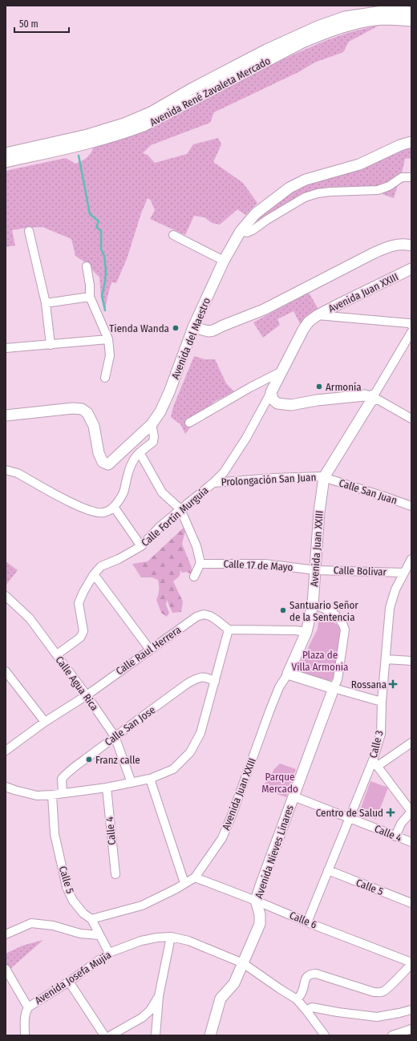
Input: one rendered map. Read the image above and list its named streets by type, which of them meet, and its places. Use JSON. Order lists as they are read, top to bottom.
{
  "streets": {
    "main road": [
      "Avenida René Zavaleta Mercado",
      "Avenida Juan XXIII",
      "Avenida del Maestro",
      "Avenida Nieves Linares"
    ],
    "street": [
      "Prolongación San Juan",
      "Calle San Juan",
      "Calle Fortín Murguía",
      "Calle 17 de Mayo",
      "Calle Bolivar",
      "Calle Raul Herrera",
      "Calle Agua Rica",
      "Calle San Jose",
      "Calle 3",
      "Calle 4",
      "Calle 5",
      "Calle 6",
      "Avenida Josefa Mujía"
    ]
  },
  "crossings": [
    ["Avenida Juan XXIII", "Prolongación San Juan"],
    ["Avenida Juan XXIII", "Calle San Juan"],
    ["Avenida Juan XXIII", "Calle Fortín Murguía"],
    ["Avenida Juan XXIII", "Calle 17 de Mayo"],
    ["Avenida Juan XXIII", "Calle Bolivar"],
    ["Avenida Juan XXIII", "Avenida Nieves Linares"],
    ["Avenida Juan XXIII", "Calle 5"],
    ["Avenida Juan XXIII", "Calle 6"],
    ["Prolongación San Juan", "Calle San Juan"],
    ["Prolongación San Juan", "Calle Fortín Murguía"],
    ["Calle Fortín Murguía", "Calle Agua Rica"],
    ["Calle 17 de Mayo", "Calle Bolivar"],
    ["Calle Bolivar", "Calle 3"],
    ["Calle Raul Herrera", "Calle Agua Rica"],
    ["Calle Agua Rica", "Calle San Jose"],
    ["Calle 3", "Calle 4"],
    ["Calle 3", "Calle 5"],
    ["Calle 3", "Calle 6"],
    ["Calle 4", "Avenida Nieves Linares"],
    ["Avenida Nieves Linares", "Calle 6"],
    ["Avenida Nieves Linares", "Avenida Josefa Mujía"],
    ["Calle 5", "Avenida Josefa Mujía"]
  ],
  "parks": ["Plaza de Villa Armonia", "Parque Mercado"],
  "places": {
    "other": [
      "Tienda Wanda",
      "Armonía",
      "Santuario Señor de la Sentencia",
      "Franz calle"
    ],
    "health": ["Rossana", "Centro de Salud"]
  },
  "scale_bar": "50 m"
}
